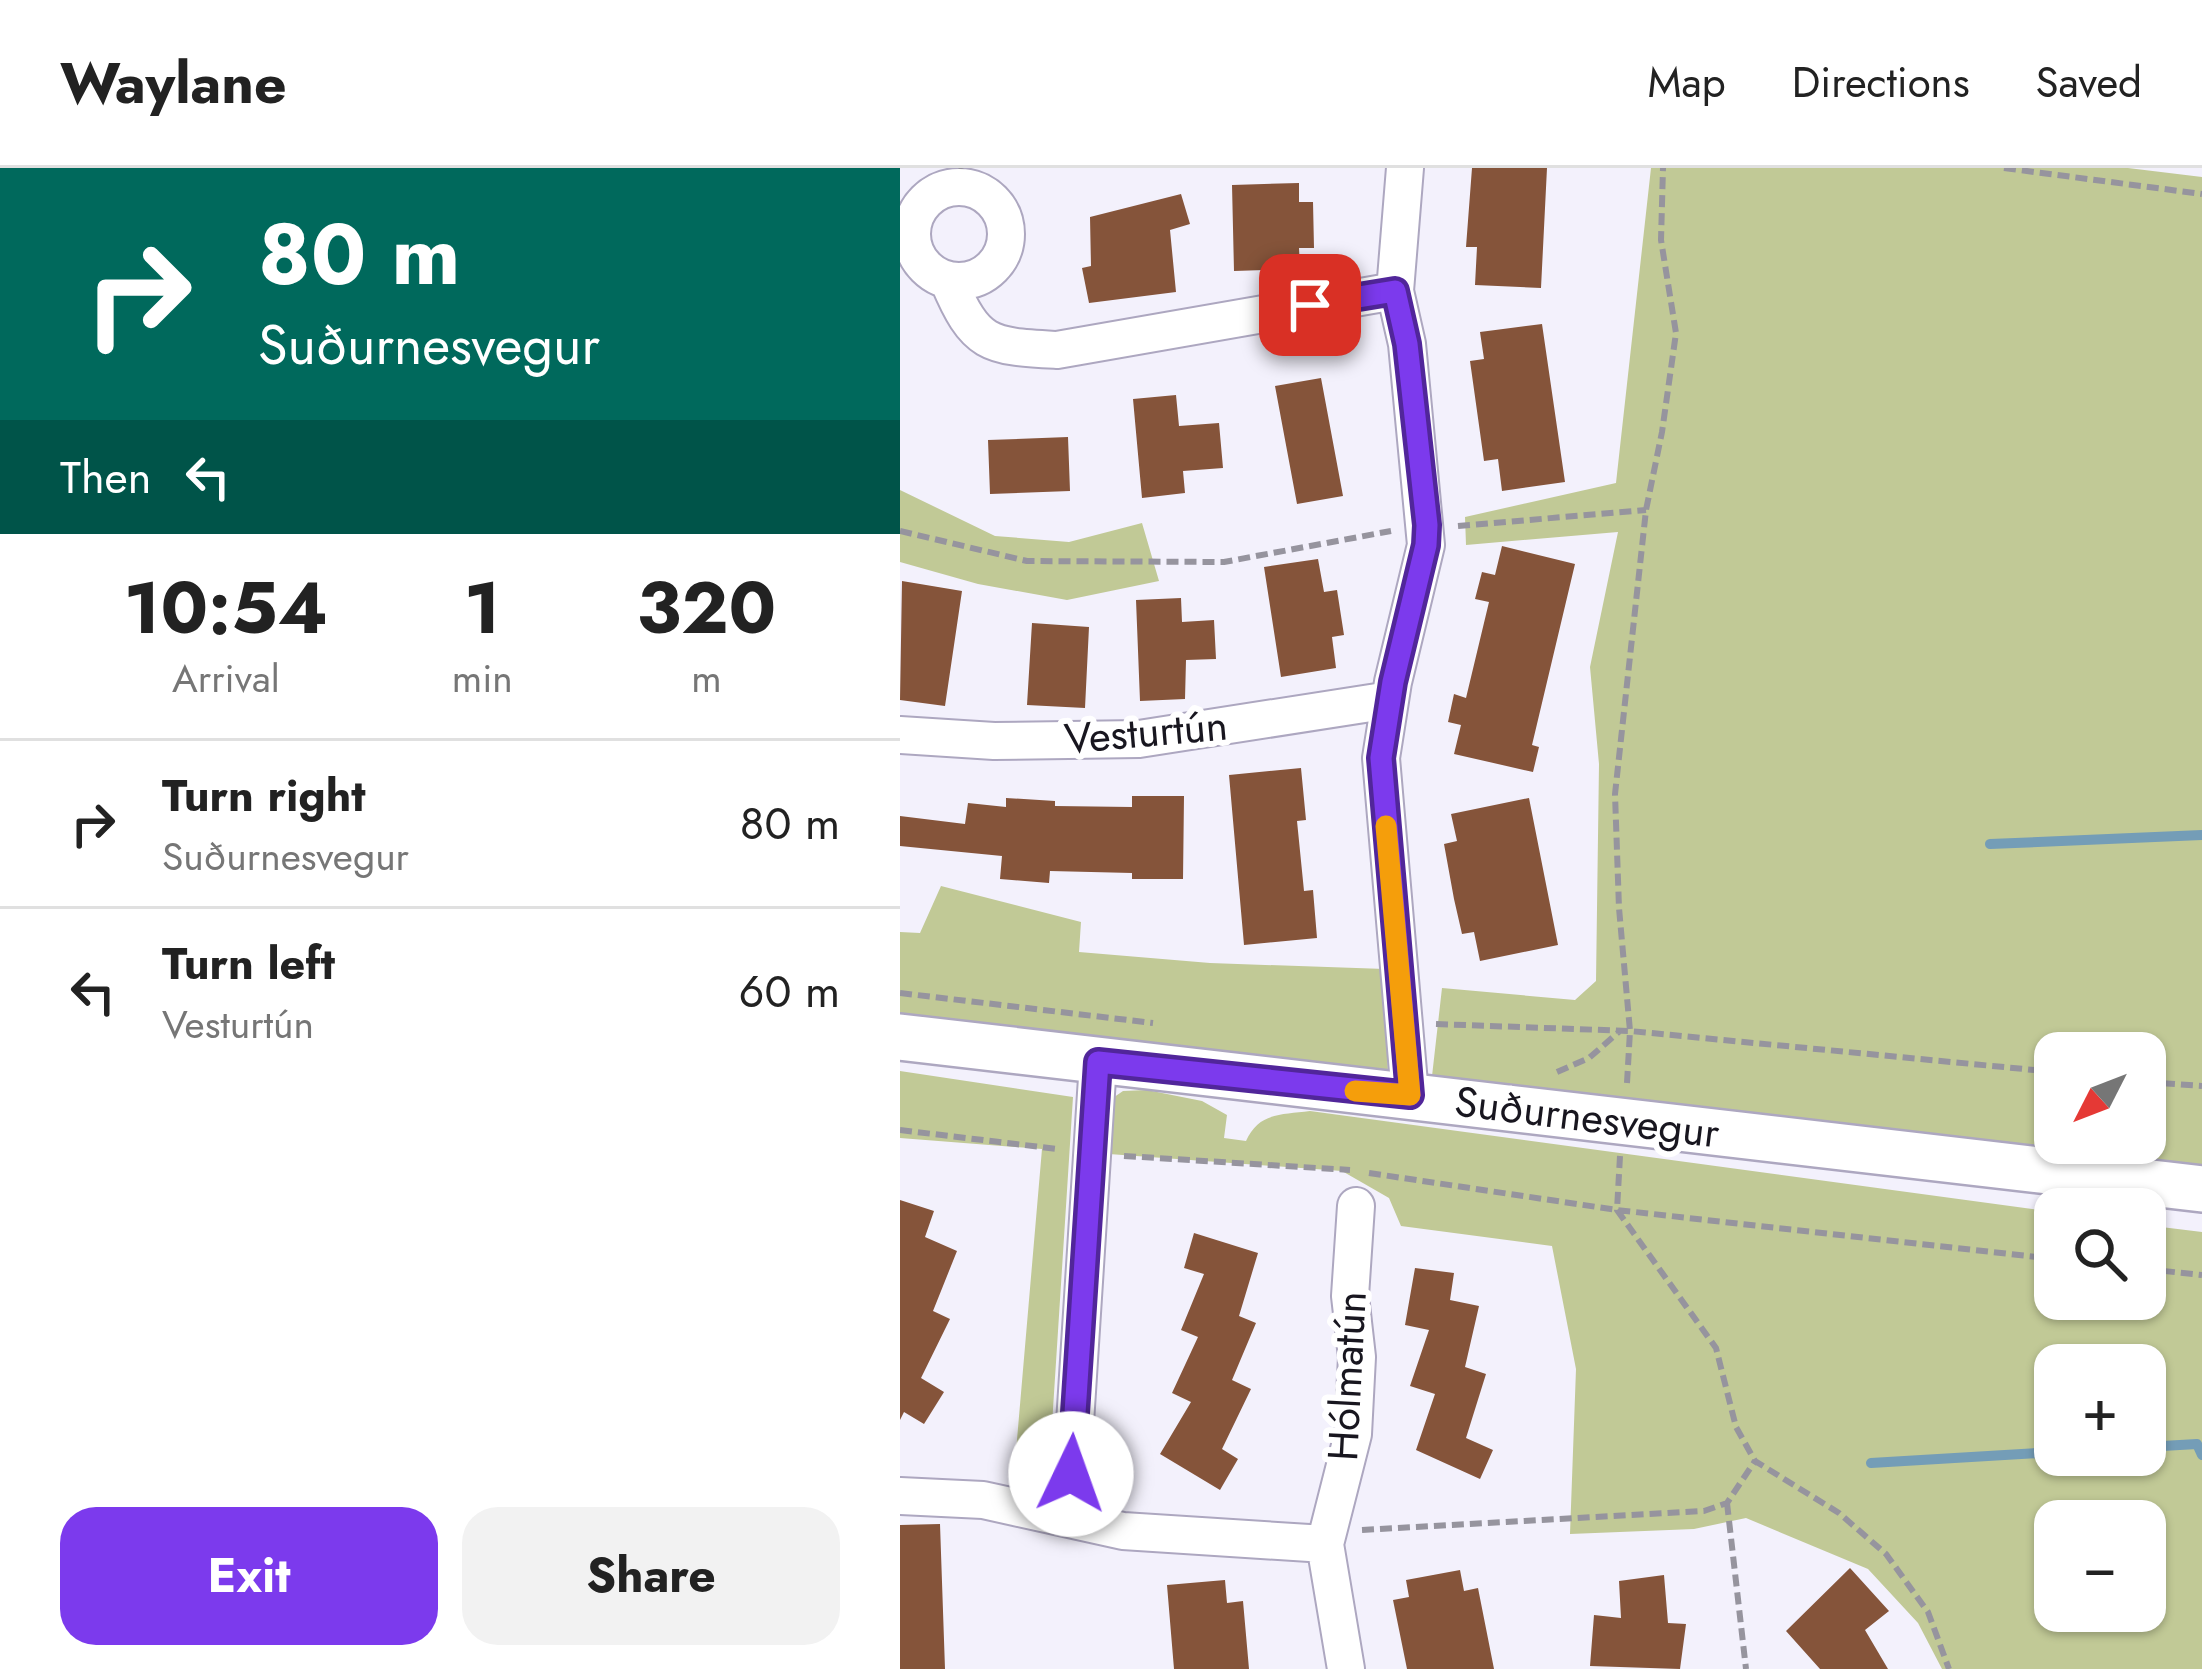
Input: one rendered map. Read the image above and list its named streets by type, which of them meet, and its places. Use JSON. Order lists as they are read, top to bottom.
{
  "streets": {
    "street": ["Vesturtún", "Suðurnesvegur", "Hólmatún"]
  },
  "north": "bottom left",
  "page": {
    "header": "Waylane",
    "nav": ["Map", "Directions", "Saved"],
    "turn": ["80 m", "Suðurnesvegur"],
    "then": "Then",
    "eta": [
      "10:54",
      "Arrival",
      "1",
      "min",
      "320",
      "m"
    ],
    "list": [
      {
        "name": "Turn right",
        "note": "Suðurnesvegur",
        "value": "80 m"
      },
      {
        "name": "Turn left",
        "note": "Vesturtún",
        "value": "60 m"
      }
    ],
    "map_buttons": ["+", "−"],
    "buttons": ["Exit", "Share"]
  }
}
